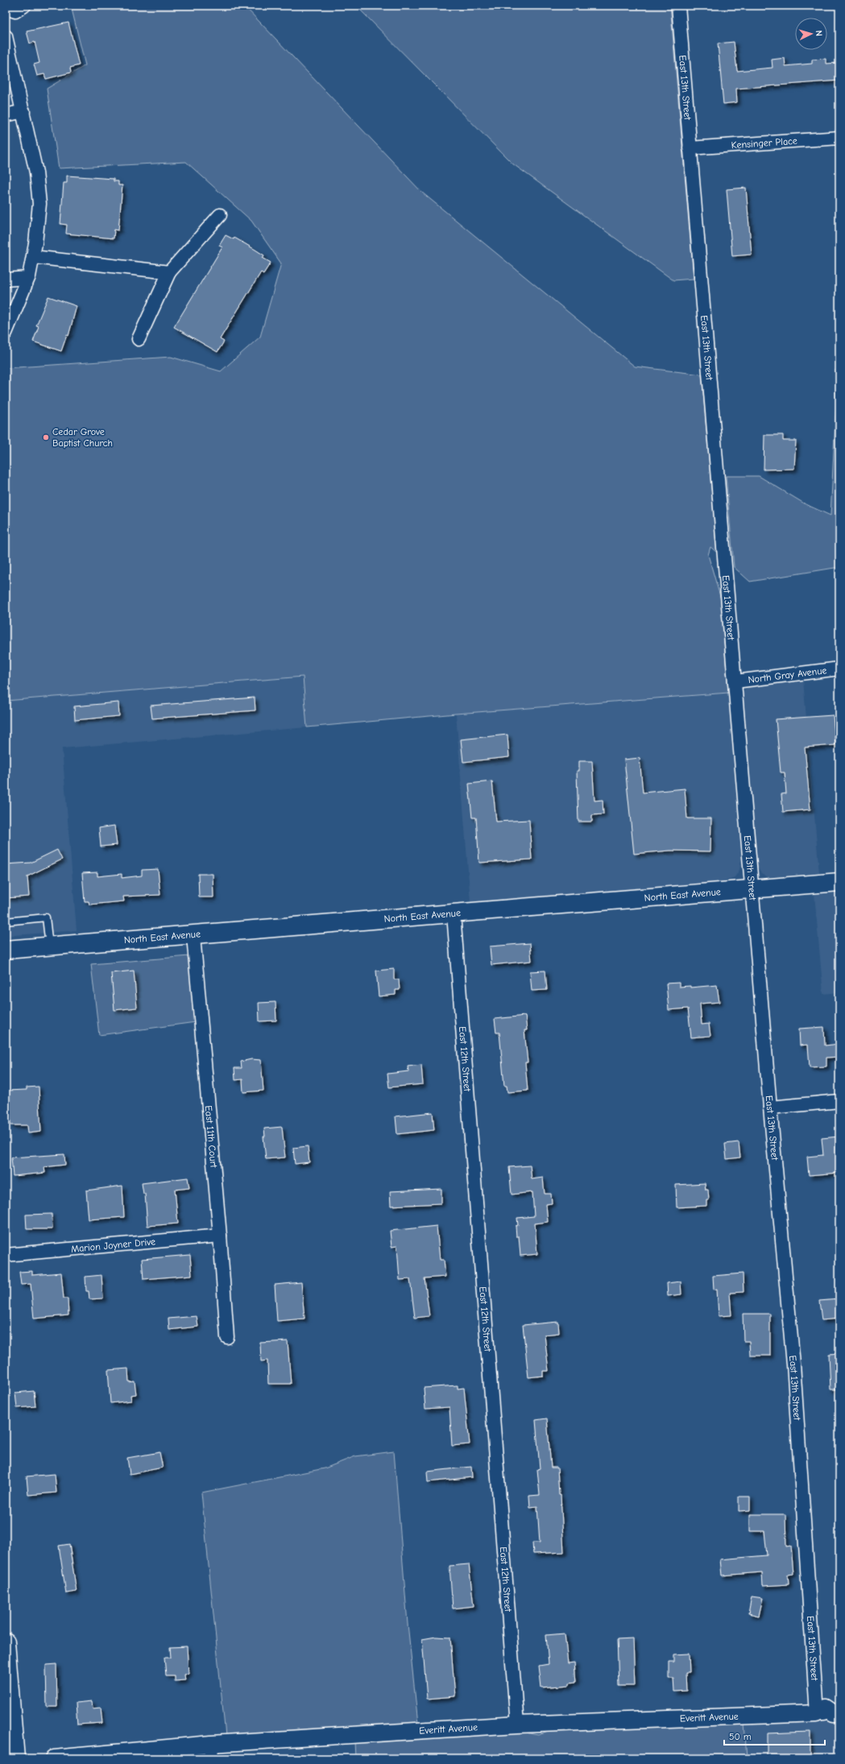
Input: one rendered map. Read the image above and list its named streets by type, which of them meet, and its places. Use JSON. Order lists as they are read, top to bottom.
{
  "streets": {
    "main road": ["North East Avenue"],
    "street": [
      "East 13th Street",
      "Kensinger Place",
      "North Gray Avenue",
      "East 12th Street",
      "East 11th Court",
      "Marion Joyner Drive",
      "Everitt Avenue"
    ]
  },
  "crossings": [
    ["East 13th Street", "Kensinger Place"],
    ["East 13th Street", "North Gray Avenue"],
    ["East 13th Street", "North East Avenue"],
    ["East 13th Street", "Everitt Avenue"],
    ["North East Avenue", "East 12th Street"],
    ["North East Avenue", "East 11th Court"],
    ["East 12th Street", "Everitt Avenue"],
    ["East 11th Court", "Marion Joyner Drive"]
  ],
  "places": ["Cedar Grove Baptist Church"],
  "scale_bar": "50 m",
  "north": "right"
}
